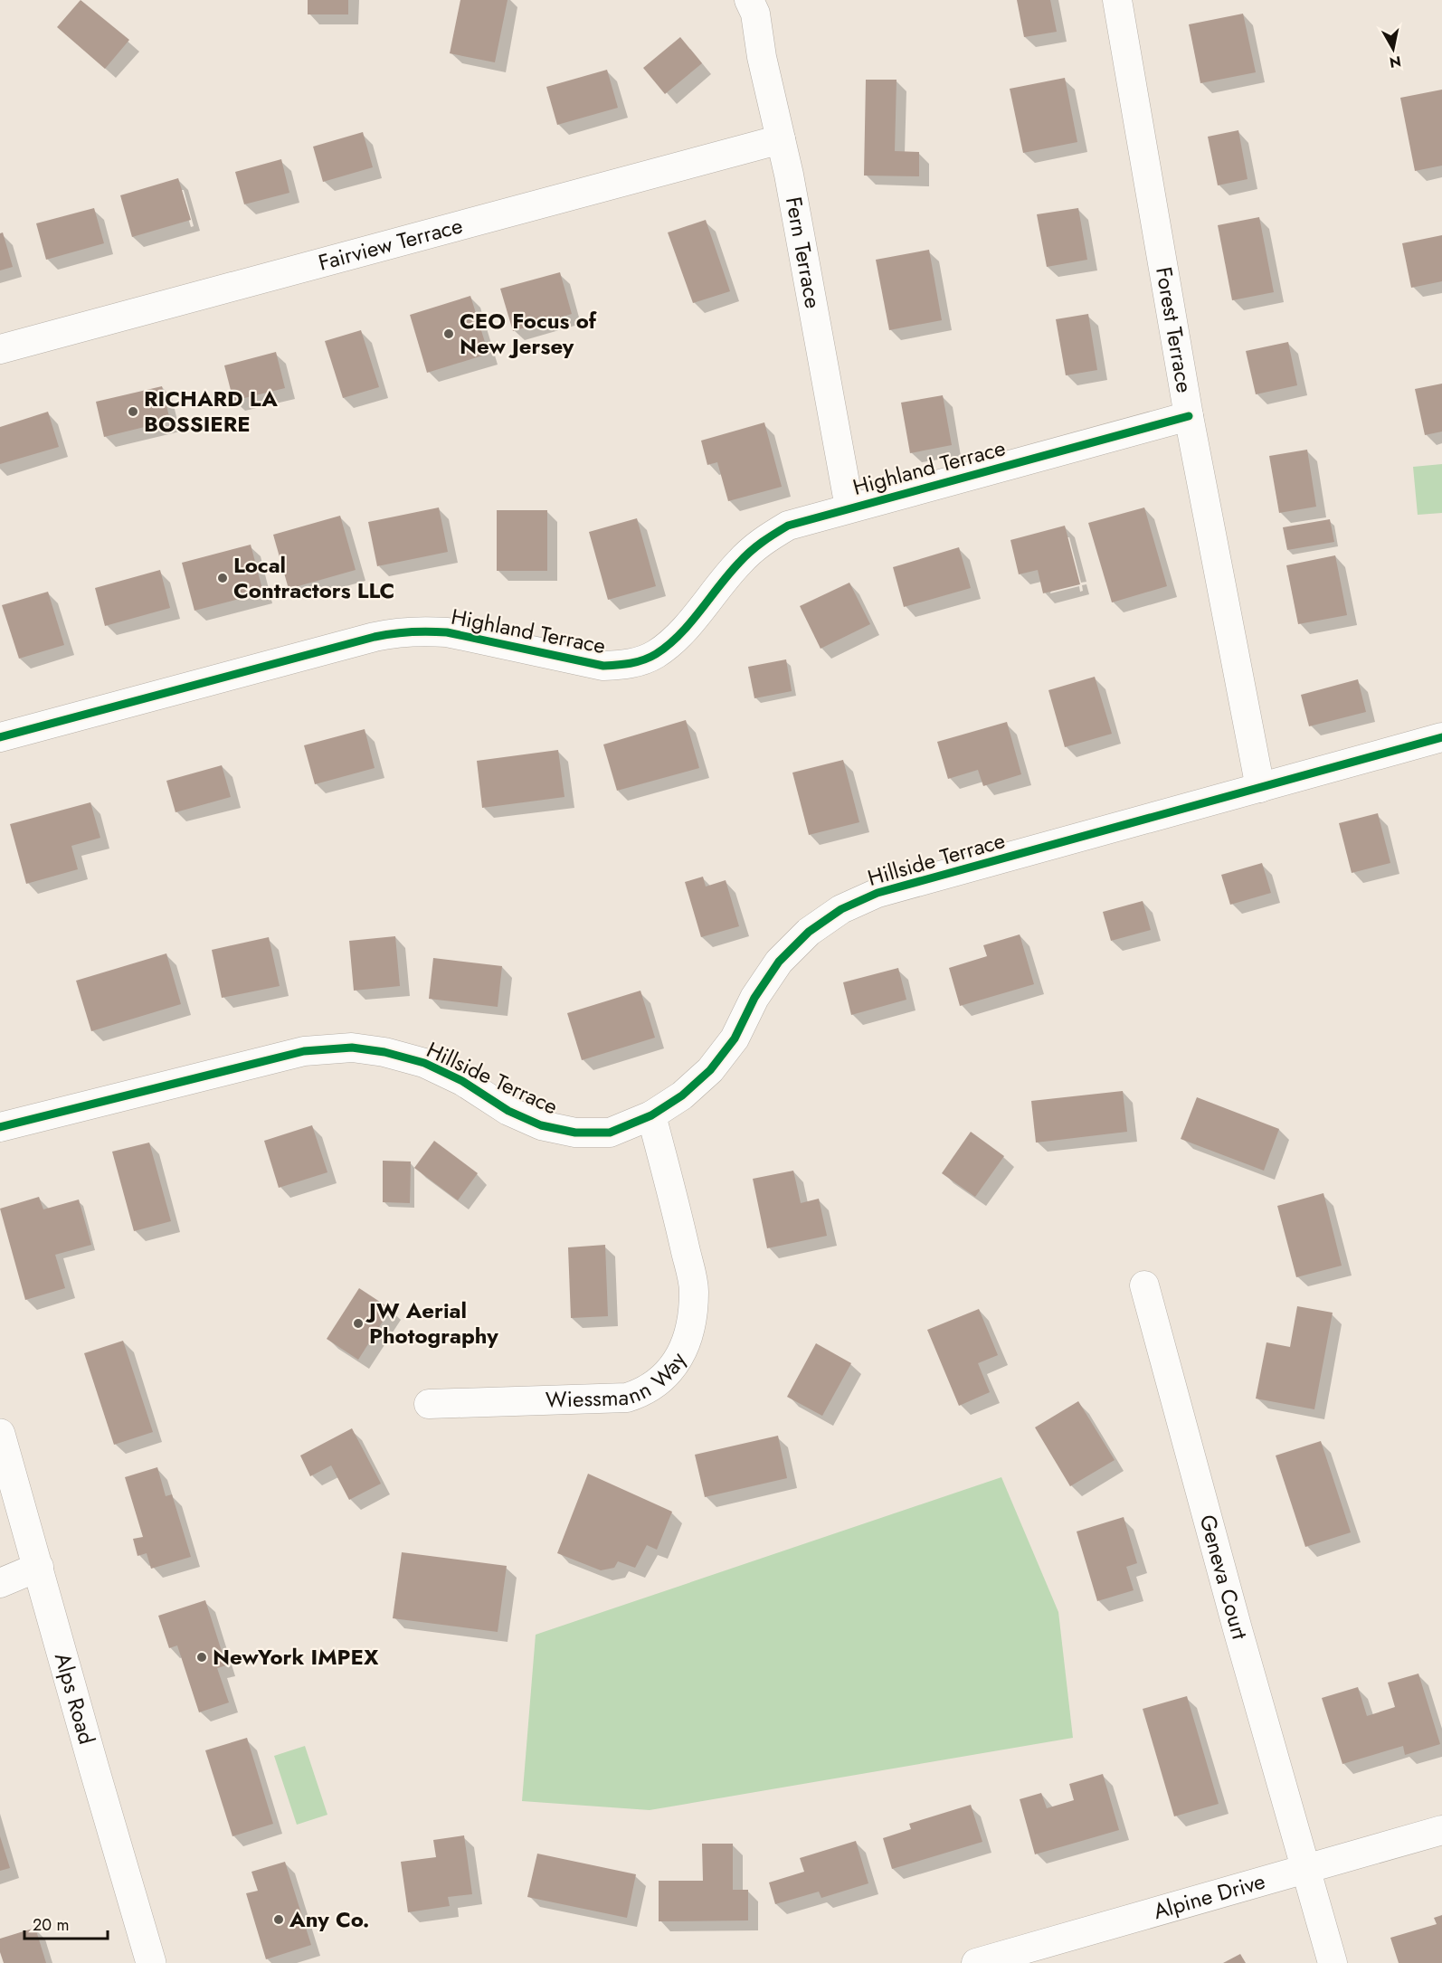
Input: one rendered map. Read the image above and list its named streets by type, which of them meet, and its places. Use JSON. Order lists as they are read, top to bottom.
{
  "streets": {
    "main road": ["Alps Road"],
    "street": [
      "Fairview Terrace",
      "Fern Terrace",
      "Forest Terrace",
      "Highland Terrace",
      "Hillside Terrace",
      "Wiessmann Way",
      "Geneva Court",
      "Alpine Drive"
    ]
  },
  "crossings": [
    ["Fairview Terrace", "Fern Terrace"],
    ["Fern Terrace", "Highland Terrace"],
    ["Forest Terrace", "Highland Terrace"],
    ["Forest Terrace", "Hillside Terrace"],
    ["Hillside Terrace", "Wiessmann Way"],
    ["Geneva Court", "Alpine Drive"]
  ],
  "places": [
    "CEO Focus of New Jersey",
    "RICHARD LA BOSSIERE",
    "Local Contractors LLC",
    "JW Aerial Photography",
    "NewYork IMPEX",
    "Any Co."
  ],
  "scale_bar": "20 m",
  "north": "bottom"
}
